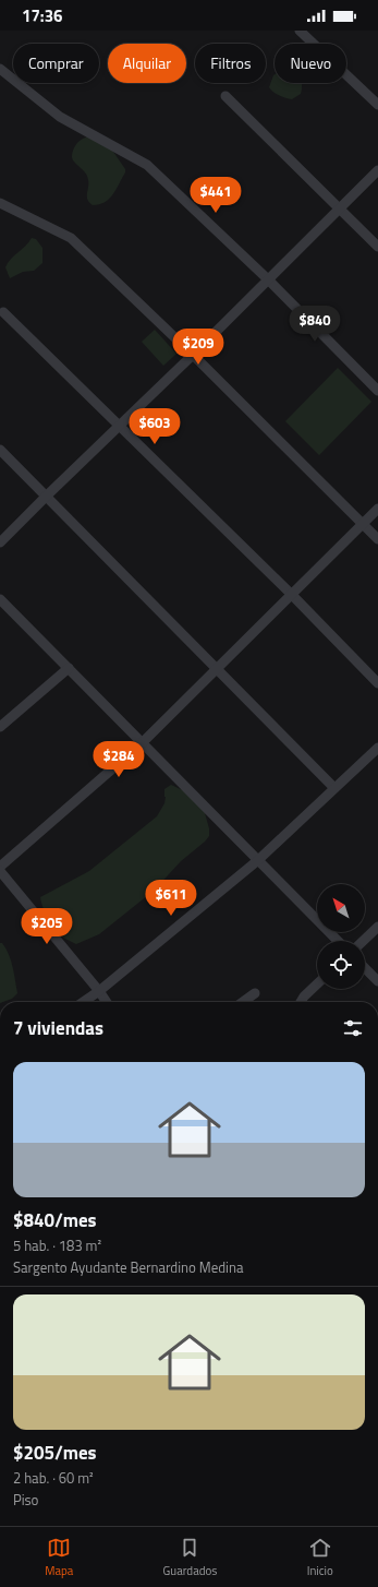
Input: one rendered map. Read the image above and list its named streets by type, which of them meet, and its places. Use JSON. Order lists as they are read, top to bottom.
{
  "north": "top left",
  "page": {
    "status": "17:36",
    "chip": [
      "Comprar",
      "Alquilar",
      "Filtros",
      "Nuevo"
    ],
    "price": [
      "$441",
      "$840",
      "$209",
      "$603",
      "$284",
      "$611",
      "$205"
    ],
    "heading": "7 viviendas",
    "list": [
      {
        "name": "$840/mes",
        "note": "5 hab. · 183 m² · Sargento Ayudante Bernardino Medina"
      },
      {
        "name": "$205/mes",
        "note": "2 hab. · 60 m² · Piso"
      }
    ],
    "tabs": ["Mapa", "Guardados", "Inicio"]
  }
}
